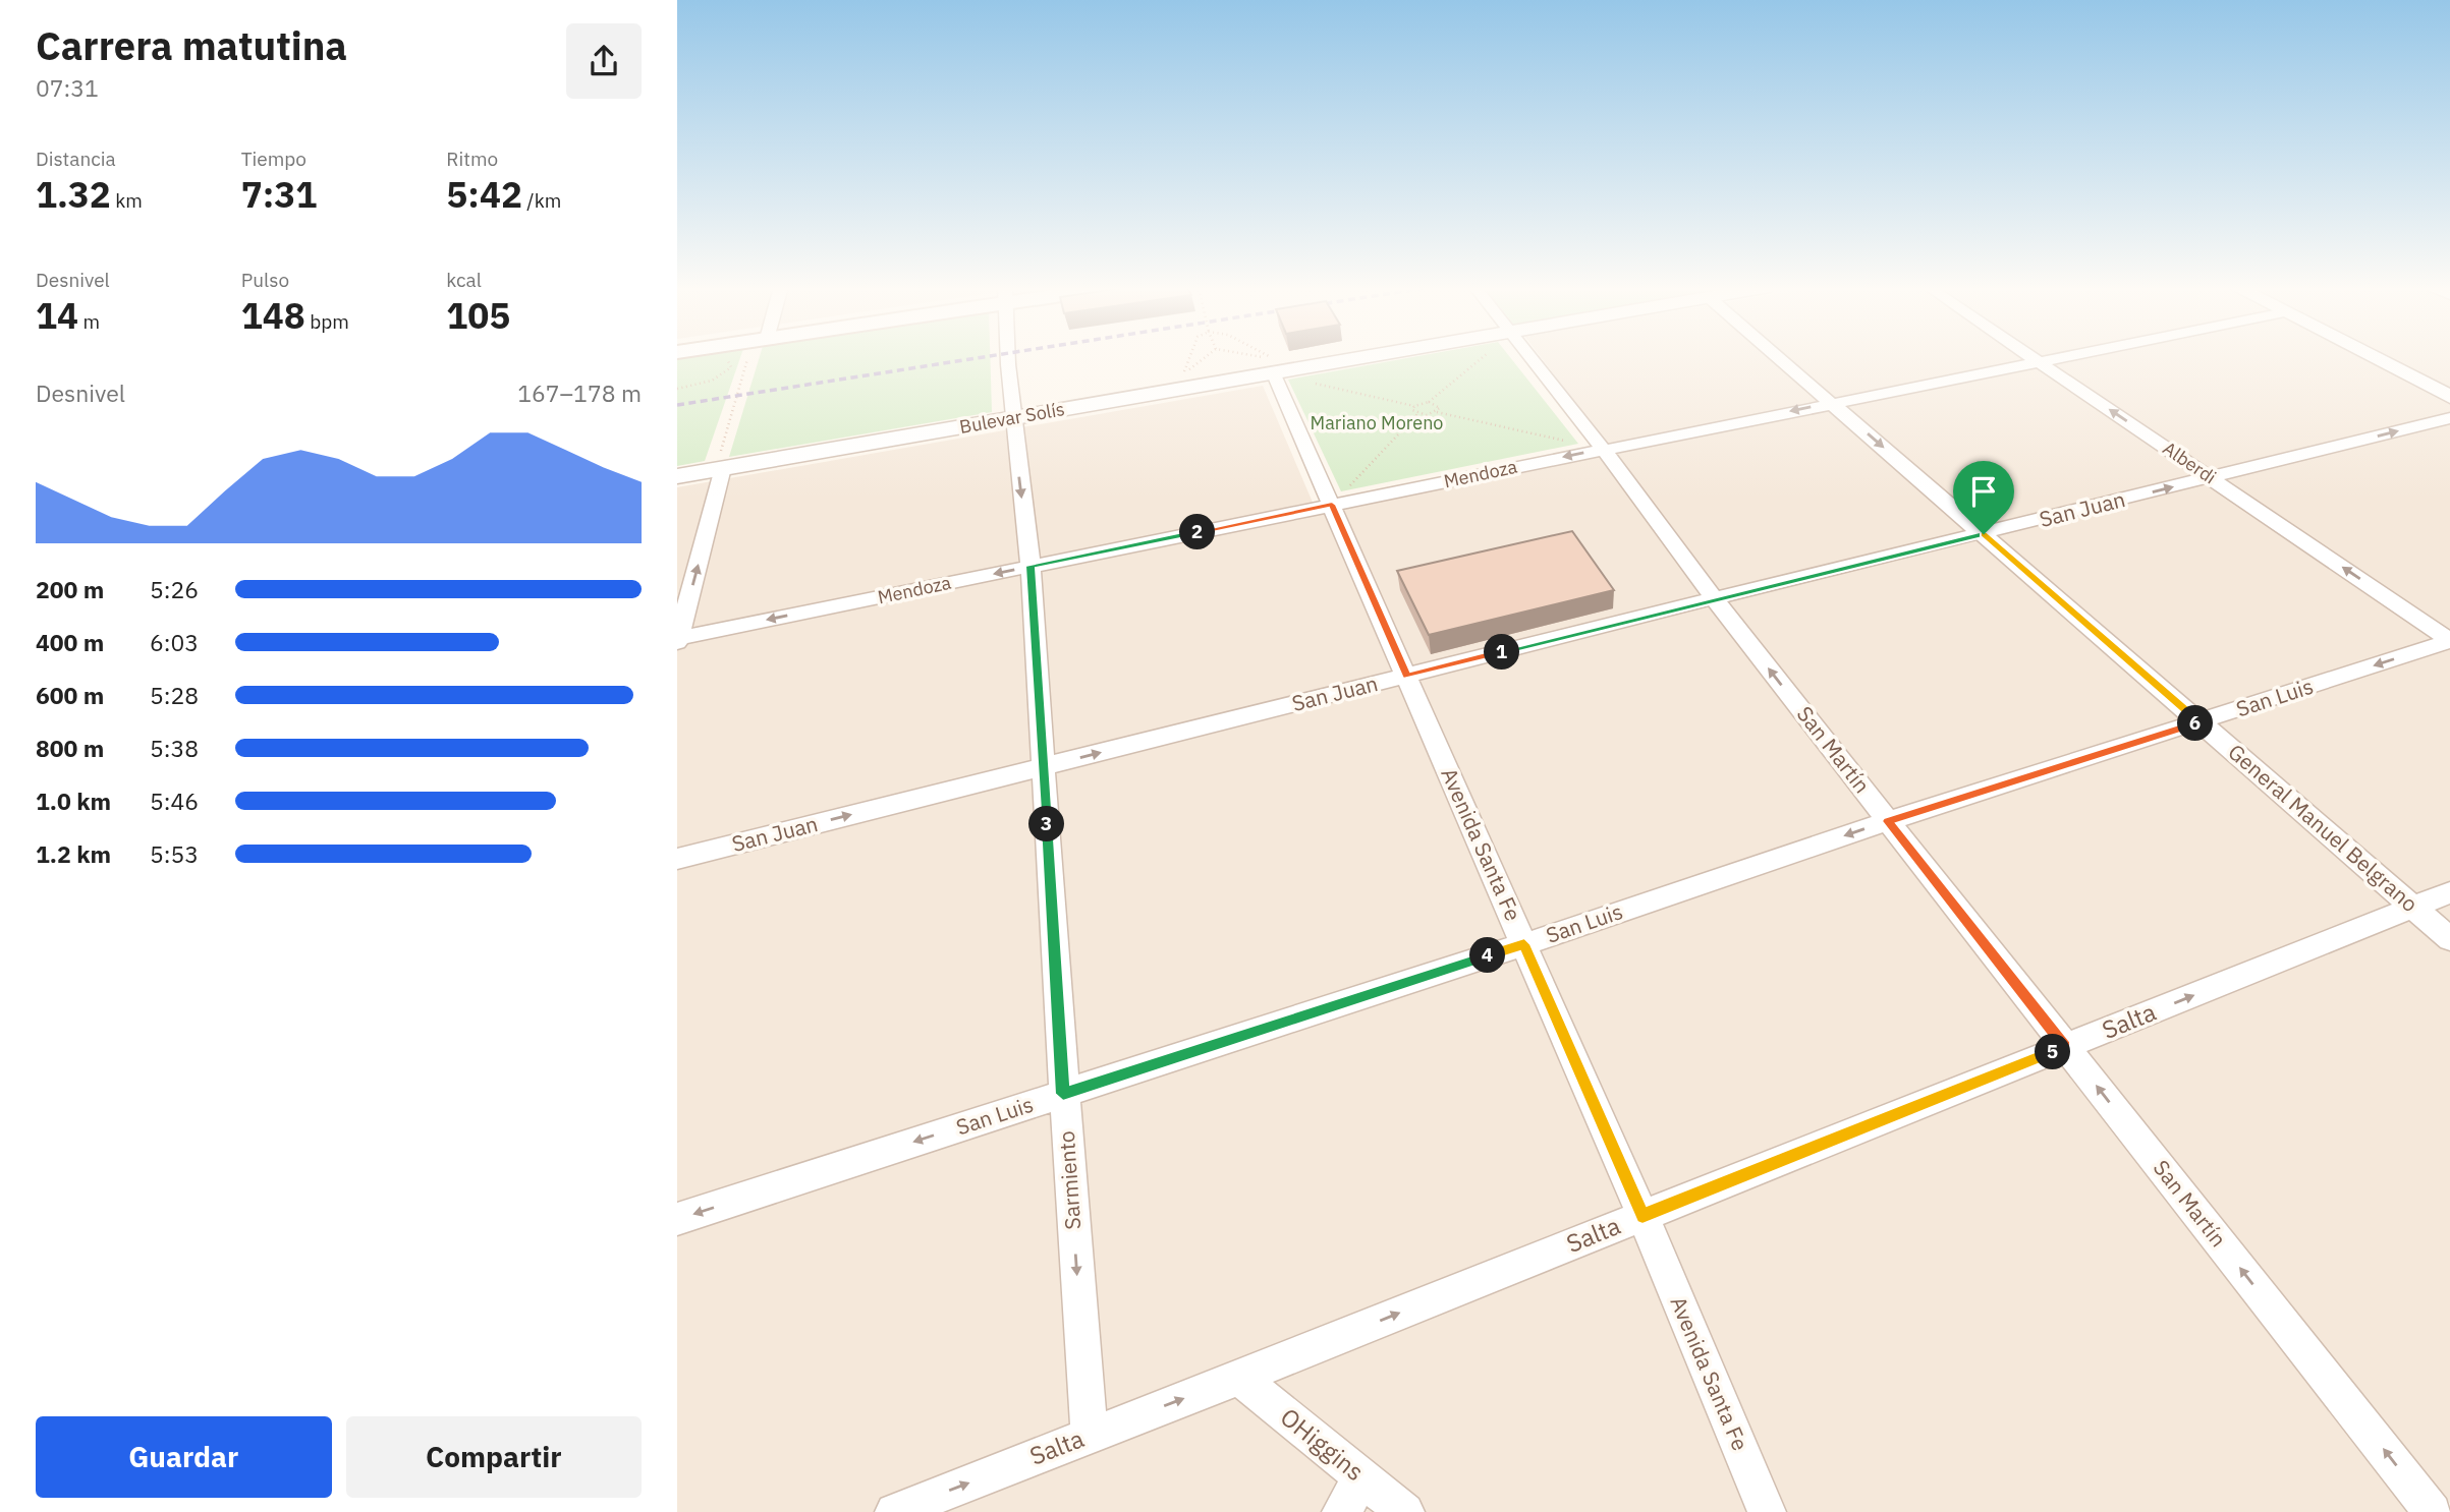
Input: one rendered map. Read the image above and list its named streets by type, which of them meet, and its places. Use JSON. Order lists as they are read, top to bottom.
{
  "streets": {
    "street": [
      "Bulevar Solís",
      "Alberdi",
      "Mendoza",
      "San Juan",
      "San Luis",
      "San Martín",
      "General Manuel Belgrano",
      "Avenida Santa Fe",
      "Salta",
      "Sarmiento",
      "OHiggins"
    ]
  },
  "crossings": [
    ["Bulevar Solís", "Avenida Santa Fe"],
    ["Bulevar Solís", "Sarmiento"],
    ["Alberdi", "Mendoza"],
    ["Alberdi", "San Juan"],
    ["Alberdi", "San Luis"],
    ["Mendoza", "San Martín"],
    ["Mendoza", "General Manuel Belgrano"],
    ["Mendoza", "Avenida Santa Fe"],
    ["Mendoza", "Sarmiento"],
    ["San Juan", "San Martín"],
    ["San Juan", "General Manuel Belgrano"],
    ["San Juan", "Avenida Santa Fe"],
    ["San Juan", "Sarmiento"],
    ["San Luis", "San Martín"],
    ["San Luis", "General Manuel Belgrano"],
    ["San Luis", "Avenida Santa Fe"],
    ["San Luis", "Sarmiento"],
    ["San Martín", "Salta"],
    ["General Manuel Belgrano", "Salta"],
    ["Avenida Santa Fe", "Salta"],
    ["Salta", "Sarmiento"],
    ["Salta", "OHiggins"]
  ],
  "one_way": [
    "Alberdi",
    "Mendoza",
    "San Juan",
    "San Luis",
    "San Martín",
    "Salta",
    "Sarmiento"
  ],
  "parks": ["Mariano Moreno"],
  "page": {
    "heading": ["Carrera matutina", "07:31"],
    "stats": [
      ["Distancia", "1.32 km"],
      ["Tiempo", "7:31"],
      ["Ritmo", "5:42 /km"],
      ["Desnivel", "14 m"],
      ["Pulso", "148 bpm"],
      ["kcal", "105"]
    ],
    "chart": ["Desnivel", "167–178 m"],
    "pins": [
      "2",
      "1",
      "6",
      "3",
      "4",
      "5"
    ],
    "list": [
      {
        "name": "200 m",
        "note": "5:26"
      },
      {
        "name": "400 m",
        "note": "6:03"
      },
      {
        "name": "600 m",
        "note": "5:28"
      },
      {
        "name": "800 m",
        "note": "5:38"
      },
      {
        "name": "1.0 km",
        "note": "5:46"
      },
      {
        "name": "1.2 km",
        "note": "5:53"
      }
    ],
    "buttons": ["Guardar", "Compartir"]
  }
}
